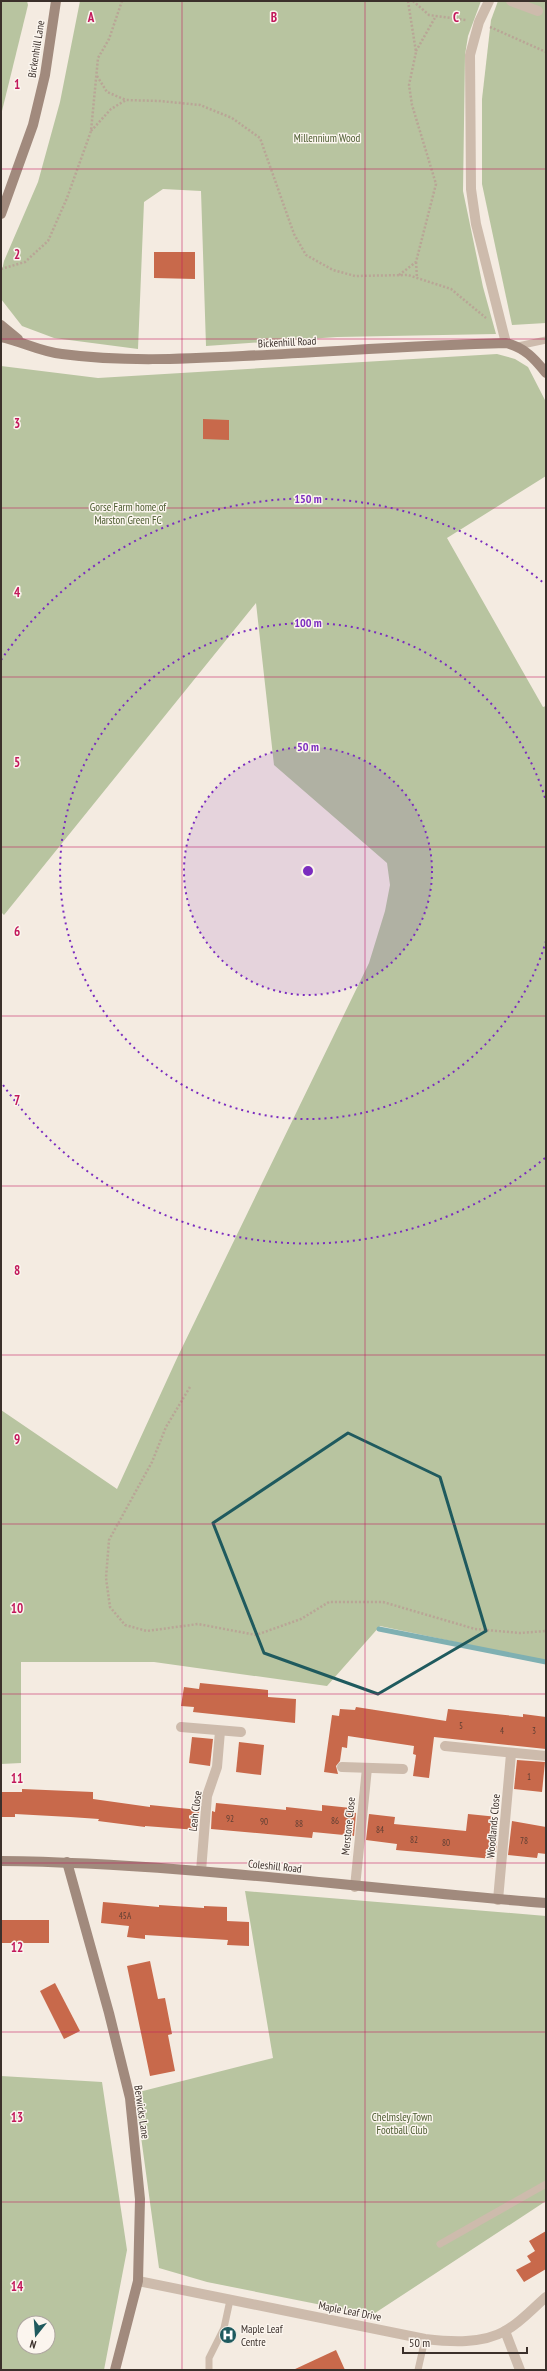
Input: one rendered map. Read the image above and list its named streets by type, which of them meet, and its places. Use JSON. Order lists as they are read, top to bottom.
{
  "streets": {
    "street": [
      "Bickenhill Lane",
      "Bickenhill Road",
      "Leah Close",
      "Merstone Close",
      "Woodlands Close",
      "Coleshill Road",
      "Berwicks Lane",
      "Maple Leaf Drive"
    ]
  },
  "crossings": [
    ["Leah Close", "Coleshill Road"],
    ["Merstone Close", "Coleshill Road"],
    ["Woodlands Close", "Coleshill Road"],
    ["Coleshill Road", "Berwicks Lane"],
    ["Berwicks Lane", "Maple Leaf Drive"]
  ],
  "parks": ["Millennium Wood", "Gorse Farm home of Marston Green FC", "Chelmsley Town Football Club"],
  "places": {
    "hospital": ["Maple Leaf Centre"]
  },
  "house_numbers": [
    "5",
    "4",
    "3",
    "1",
    "92",
    "86",
    "90",
    "88",
    "84",
    "82",
    "78",
    "80",
    "45A"
  ],
  "scale_bar": "50 m",
  "north": "bottom",
  "grid": {
    "columns": ["A", "B", "C"],
    "rows": [
      "1",
      "2",
      "3",
      "4",
      "5",
      "6",
      "7",
      "8",
      "9",
      "10",
      "11",
      "12",
      "13",
      "14"
    ]
  },
  "rings": ["150 m", "100 m", "50 m"]
}
